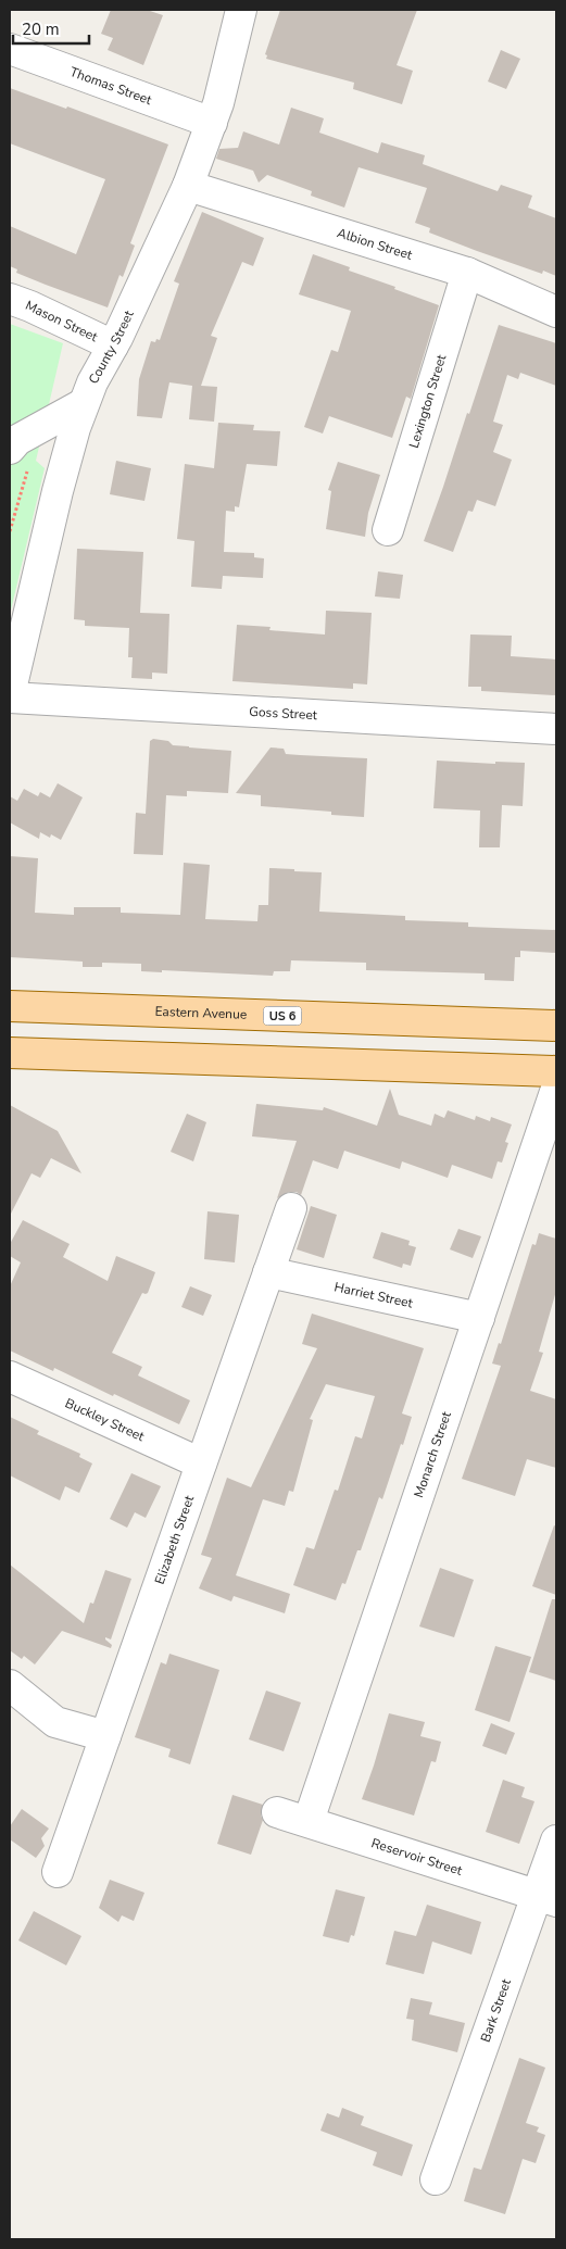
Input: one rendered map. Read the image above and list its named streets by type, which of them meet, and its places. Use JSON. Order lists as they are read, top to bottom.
{
  "streets": {
    "main road": ["Eastern Avenue", "US 6"],
    "street": [
      "Thomas Street",
      "Albion Street",
      "Mason Street",
      "County Street",
      "Lexington Street",
      "Goss Street",
      "Harriet Street",
      "Buckley Street",
      "Monarch Street",
      "Elizabeth Street",
      "Reservoir Street",
      "Bark Street"
    ]
  },
  "crossings": [
    ["Thomas Street", "County Street"],
    ["Albion Street", "County Street"],
    ["Albion Street", "Lexington Street"],
    ["Mason Street", "County Street"],
    ["County Street", "Goss Street"],
    ["Harriet Street", "Monarch Street"],
    ["Harriet Street", "Elizabeth Street"],
    ["Buckley Street", "Elizabeth Street"],
    ["Monarch Street", "Reservoir Street"],
    ["Reservoir Street", "Bark Street"]
  ],
  "scale_bar": "20 m"
}
